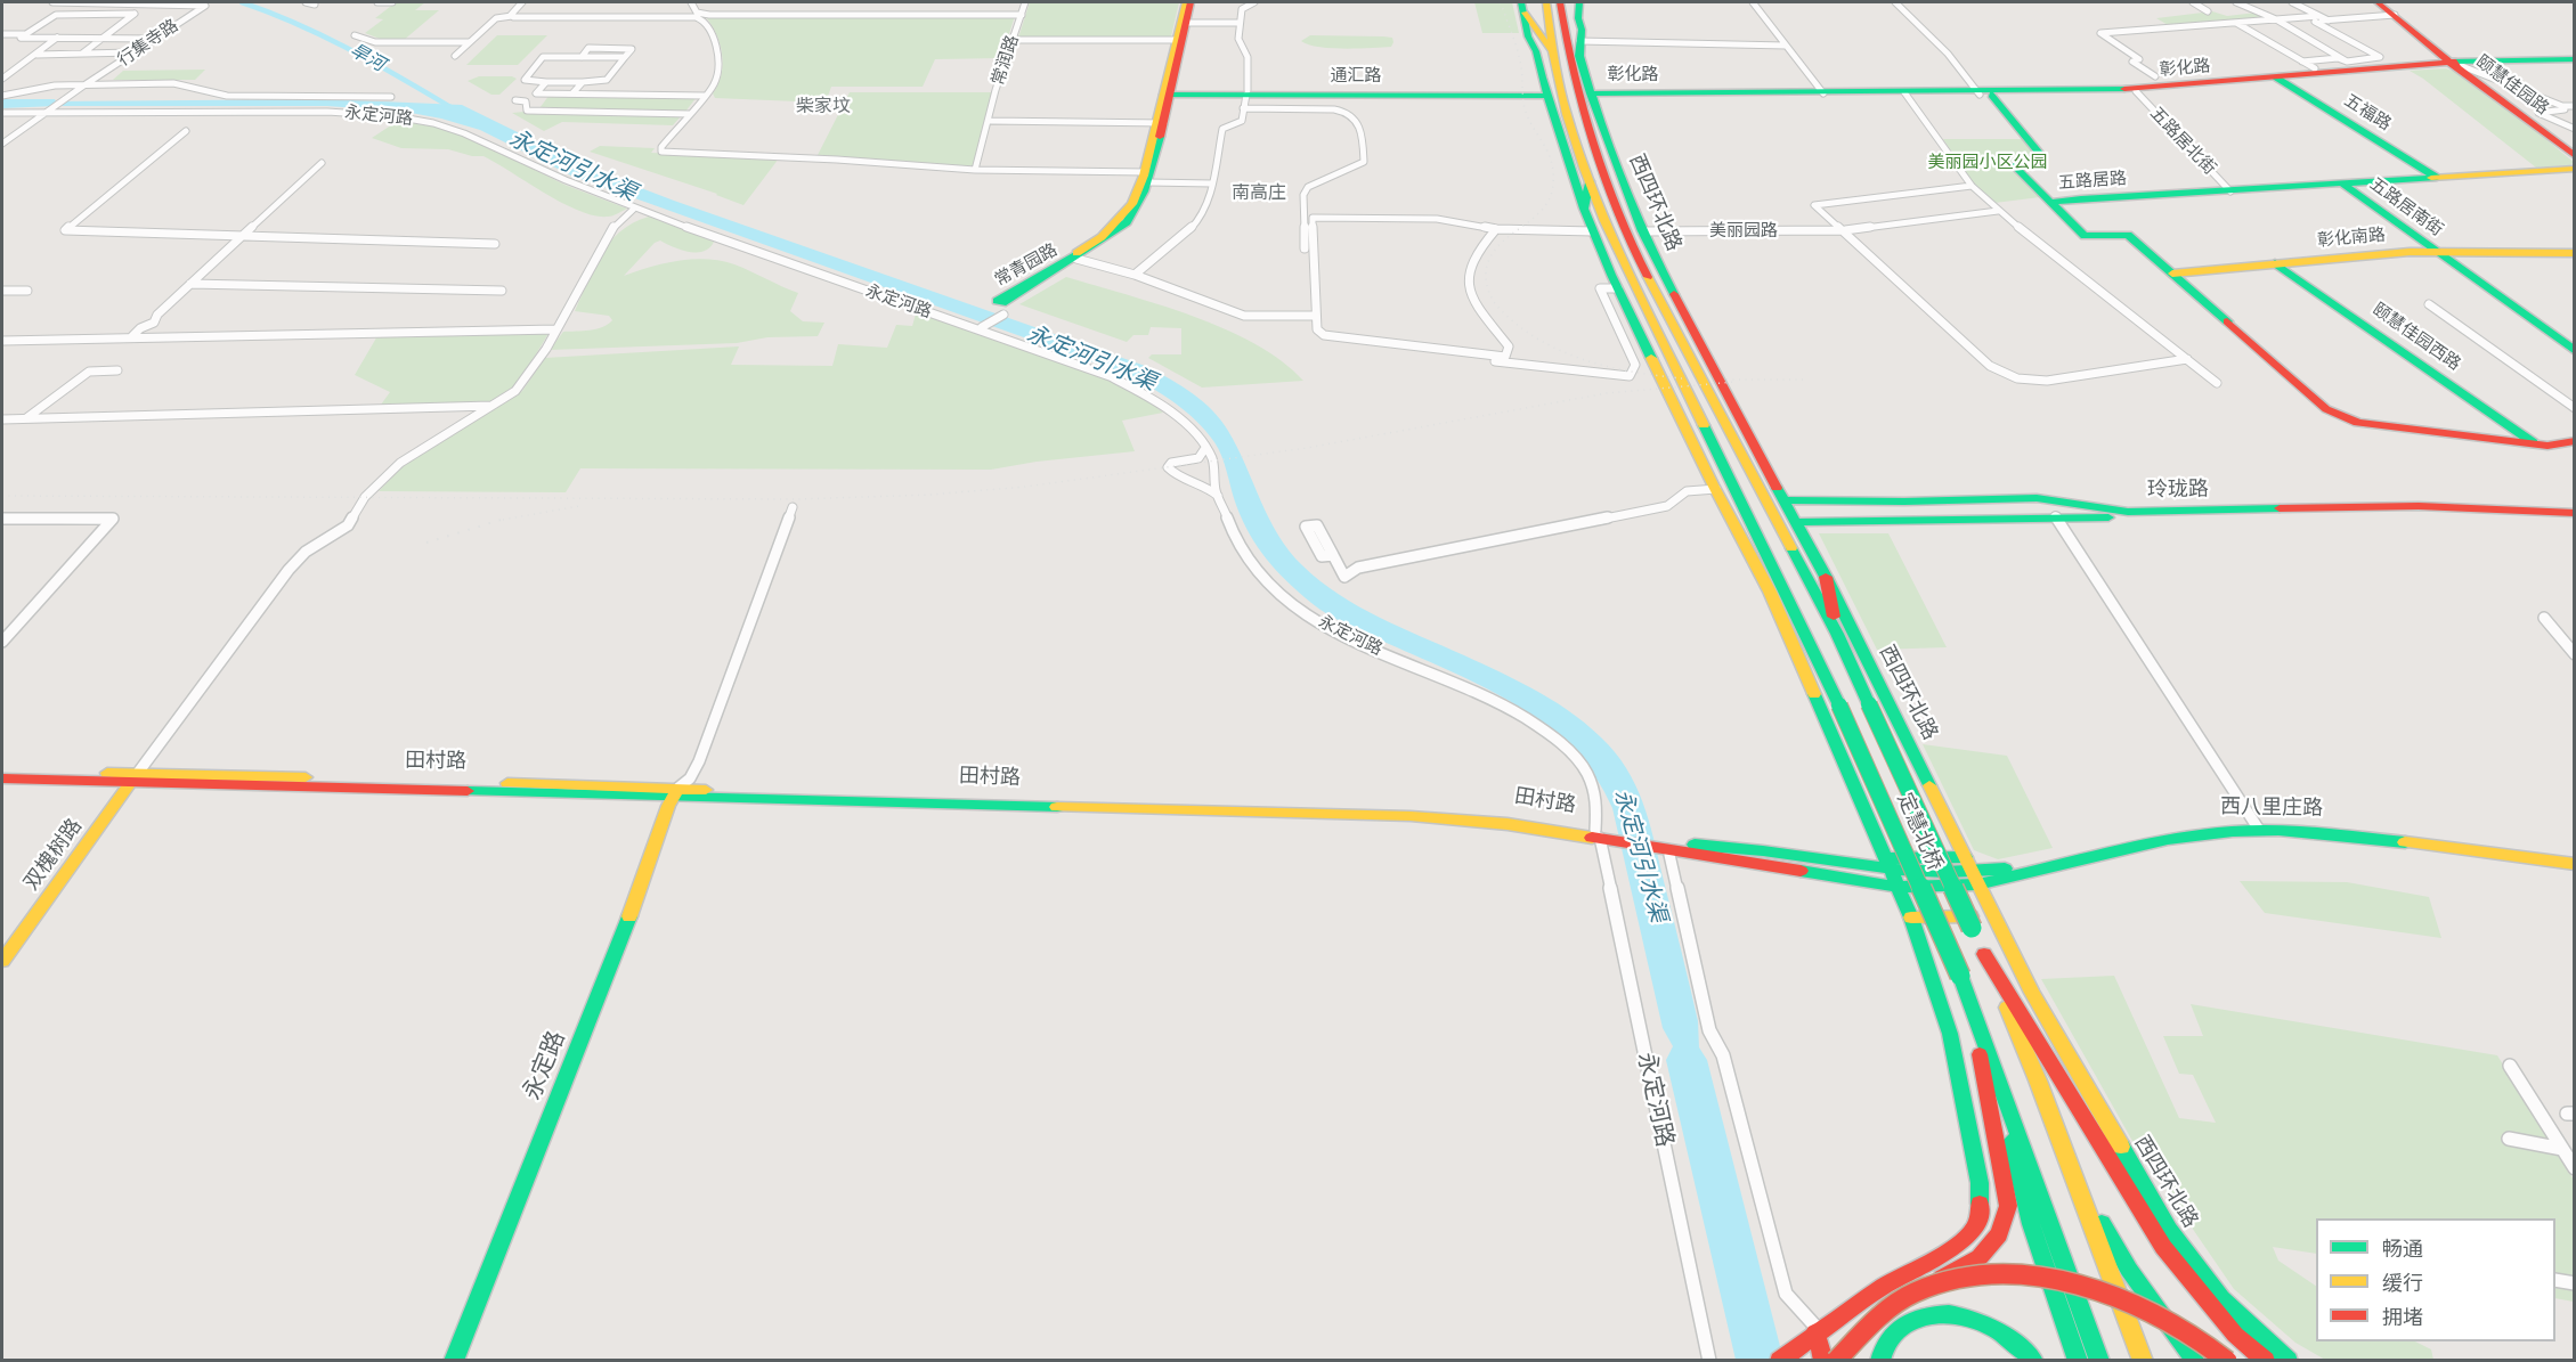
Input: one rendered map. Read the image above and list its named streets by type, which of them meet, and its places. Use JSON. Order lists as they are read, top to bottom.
{
  "streets": {
    "main road": [
      "彰化路",
      "通汇路",
      "颐慧佳园路",
      "五福路",
      "五路居路",
      "西四环北路",
      "五路居南街",
      "彰化南路",
      "常青园路",
      "颐慧佳园西路",
      "玲珑路",
      "田村路",
      "西八里庄路",
      "定慧北桥",
      "双槐树路",
      "永定路"
    ],
    "street": [
      "行集寺路",
      "常润路",
      "永定河路",
      "五路居北街",
      "美丽园路"
    ]
  },
  "crossings": [
    ["行集寺路", "永定河路"],
    ["彰化路", "颐慧佳园路"],
    ["彰化路", "五福路"],
    ["彰化路", "五路居北街"],
    ["彰化路", "西四环北路"],
    ["通汇路", "常青园路"],
    ["五福路", "五路居路"],
    ["永定河路", "田村路"],
    ["五路居北街", "五路居路"],
    ["五路居路", "五路居南街"],
    ["西四环北路", "美丽园路"],
    ["西四环北路", "玲珑路"],
    ["西四环北路", "田村路"],
    ["西四环北路", "西八里庄路"],
    ["西四环北路", "定慧北桥"],
    ["五路居南街", "彰化南路"],
    ["田村路", "西八里庄路"],
    ["田村路", "双槐树路"],
    ["田村路", "永定路"]
  ],
  "districts": ["柴家坟", "南高庄"],
  "water": ["旱河", "永定河引水渠"],
  "parks": ["美丽园小区公园"],
  "legend": ["畅通", "缓行", "拥堵"]
}
